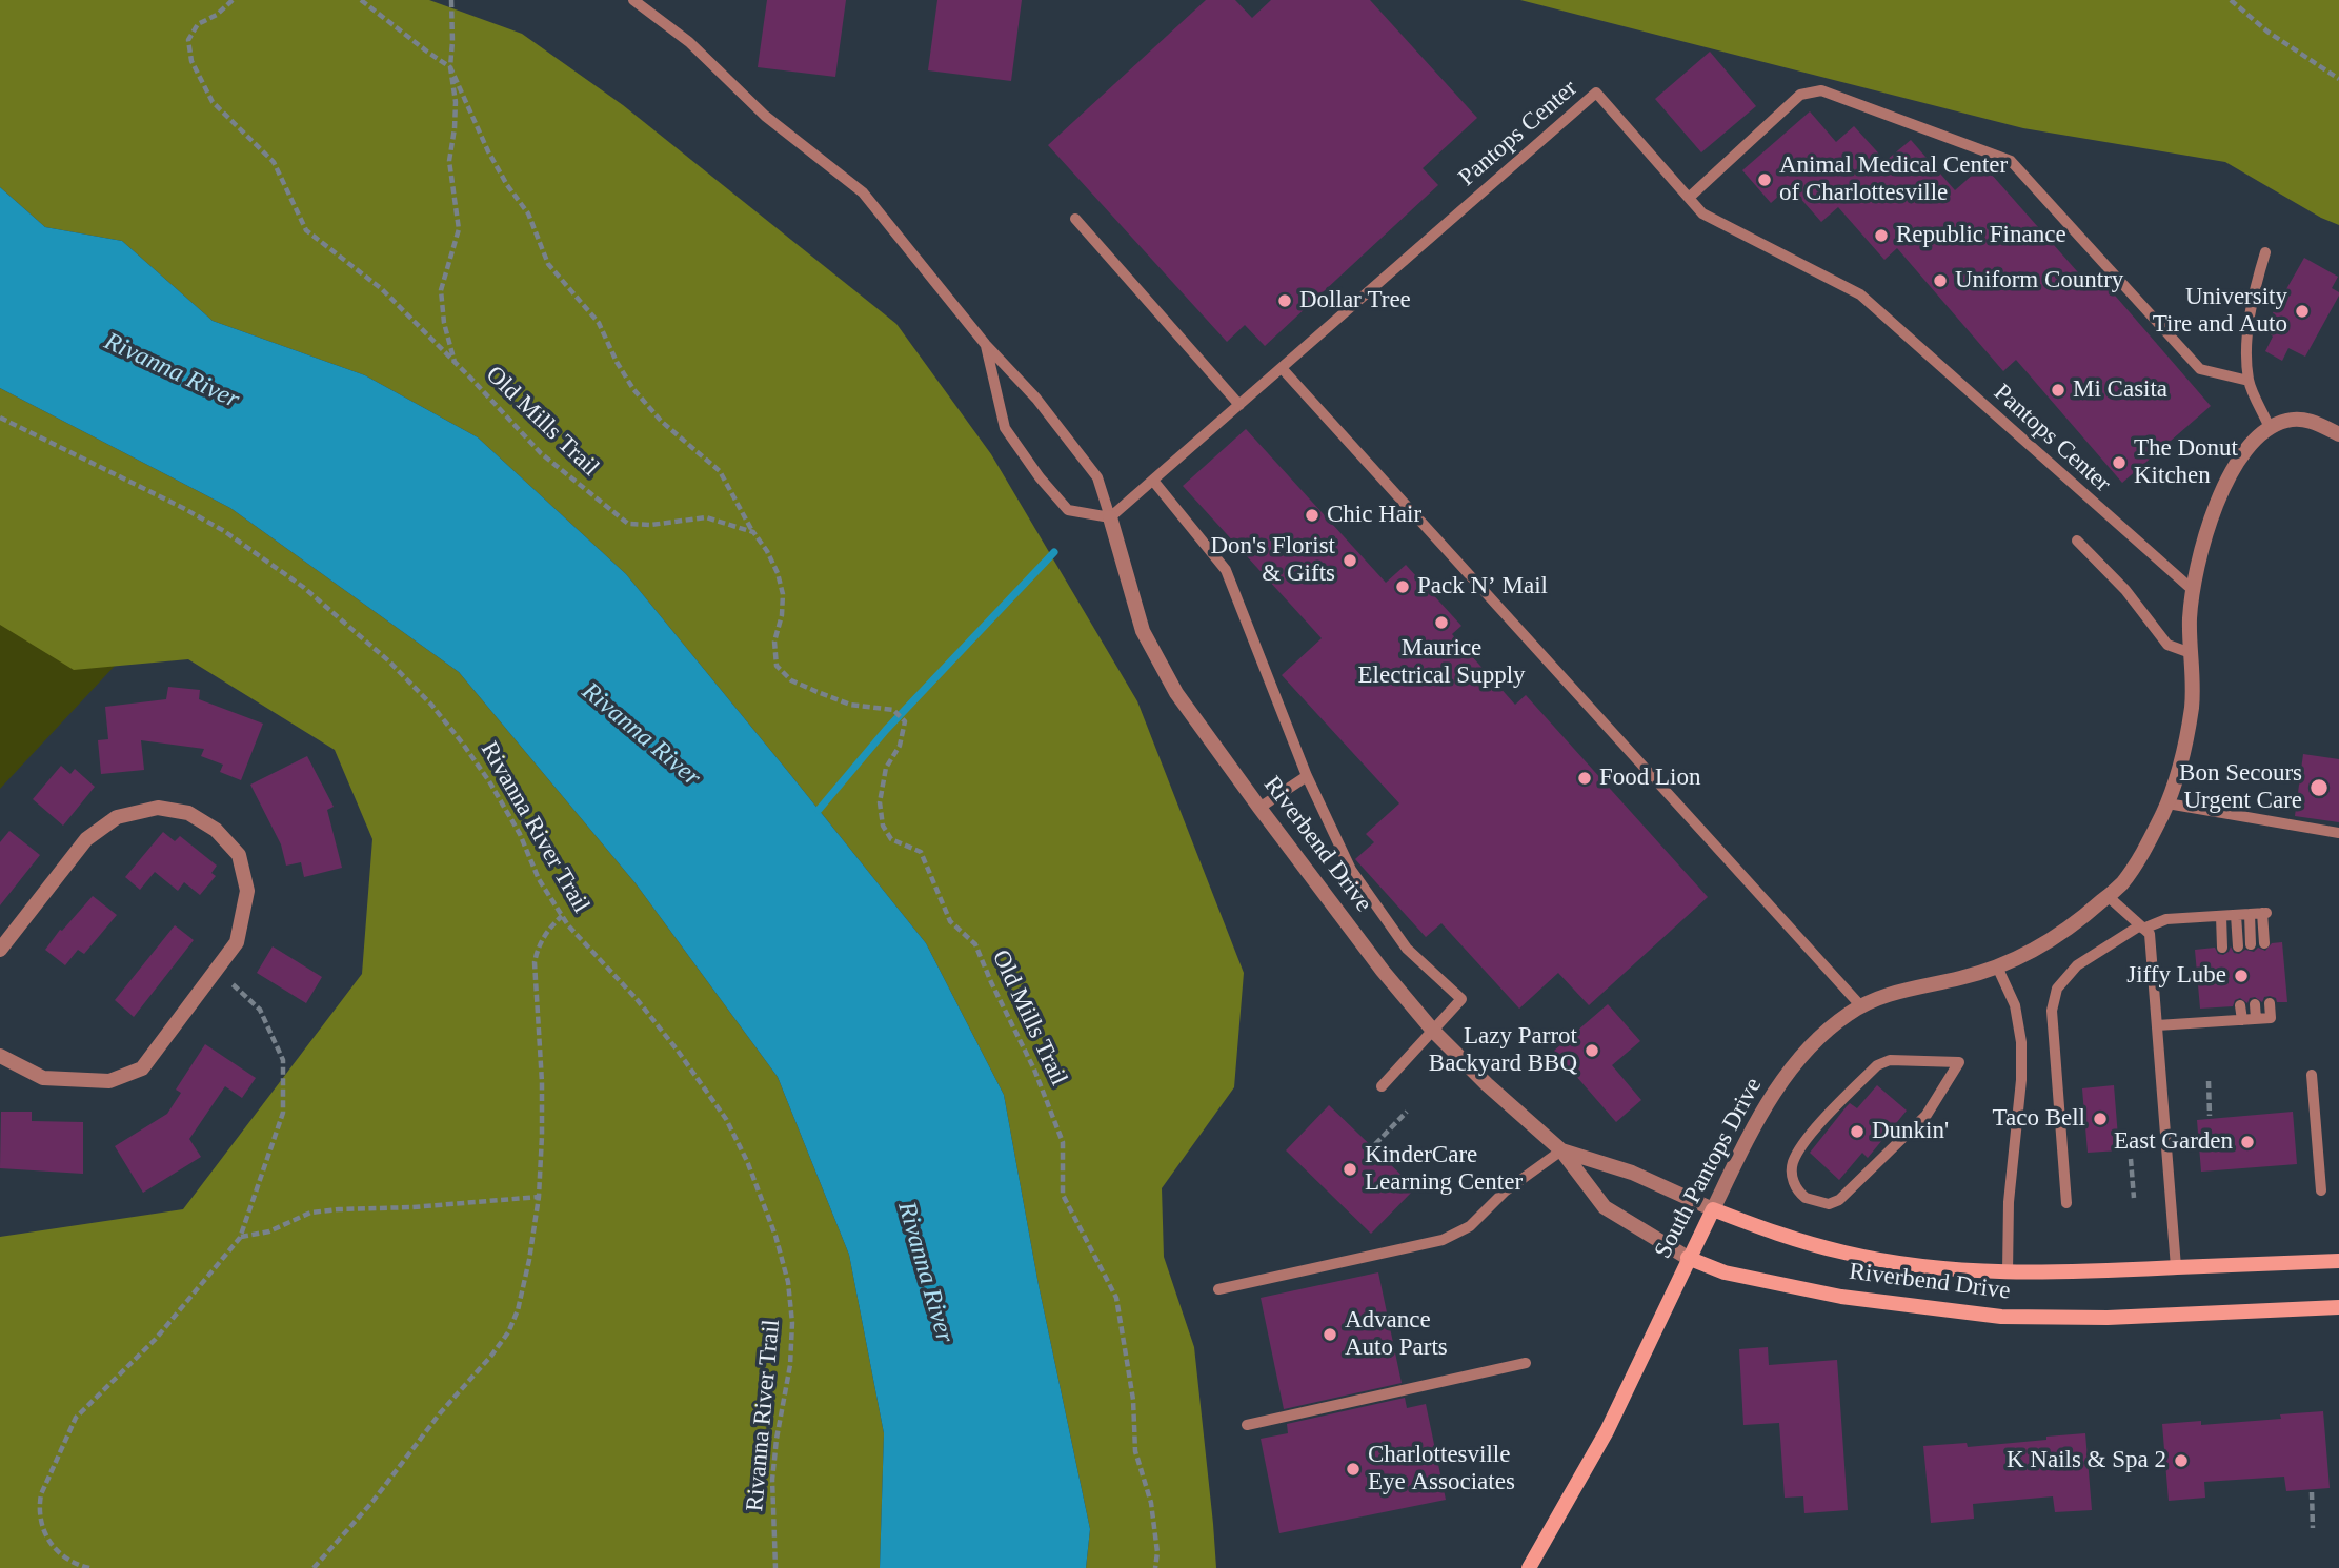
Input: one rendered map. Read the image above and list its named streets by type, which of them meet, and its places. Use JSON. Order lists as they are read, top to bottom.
{
  "streets": {
    "street": ["Riverbend Drive", "South Pantops Drive"],
    "lane": ["Pantops Center"],
    "path": ["Old Mills Trail", "Rivanna River Trail"]
  },
  "crossings": [
    ["Pantops Center", "Riverbend Drive"],
    ["Pantops Center", "South Pantops Drive"],
    ["Riverbend Drive", "South Pantops Drive"]
  ],
  "water": ["Rivanna River"],
  "places": [
    "Animal Medical Center of Charlottesville",
    "Republic Finance",
    "Uniform Country",
    "Dollar Tree",
    "University Tire and Auto",
    "Mi Casita",
    "The Donut Kitchen",
    "Chic Hair",
    "Don's Florist & Gifts",
    "Pack N’ Mail",
    "Maurice Electrical Supply",
    "Food Lion",
    "Bon Secours Urgent Care",
    "Jiffy Lube",
    "Lazy Parrot Backyard BBQ",
    "Taco Bell",
    "Dunkin'",
    "East Garden",
    "KinderCare Learning Center",
    "Advance Auto Parts",
    "K Nails & Spa 2",
    "Charlottesville Eye Associates"
  ]
}
